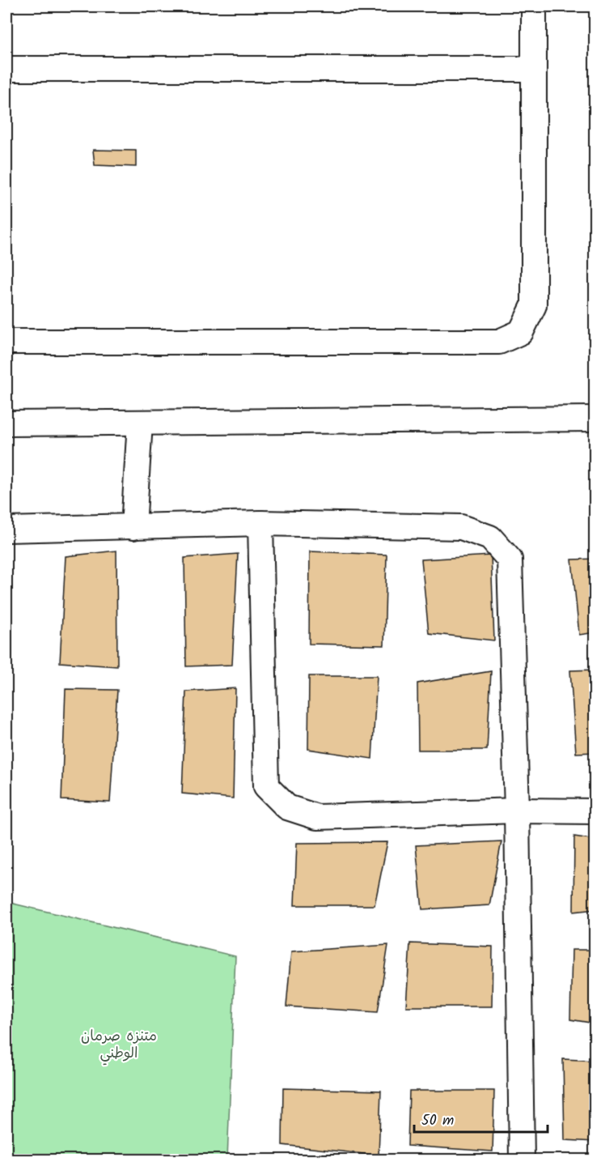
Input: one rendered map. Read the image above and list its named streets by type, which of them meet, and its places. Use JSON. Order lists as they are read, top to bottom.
{
  "parks": ["متنزه صرمان الوطني"],
  "scale_bar": "50 m"
}
